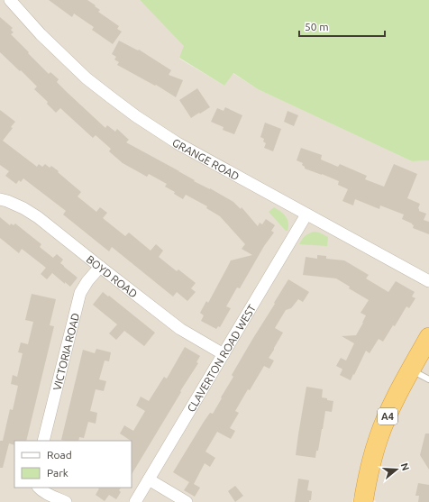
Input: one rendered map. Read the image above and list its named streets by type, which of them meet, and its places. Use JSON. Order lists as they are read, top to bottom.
{
  "streets": {
    "highway": ["A4"],
    "street": [
      "GRANGE ROAD",
      "BOYD ROAD",
      "VICTORIA ROAD",
      "CLAVERTON ROAD WEST"
    ]
  },
  "crossings": [
    ["GRANGE ROAD", "CLAVERTON ROAD WEST"],
    ["BOYD ROAD", "VICTORIA ROAD"],
    ["BOYD ROAD", "CLAVERTON ROAD WEST"]
  ],
  "legend": ["Road", "Park"],
  "scale_bar": "50 m",
  "north": "right"
}
